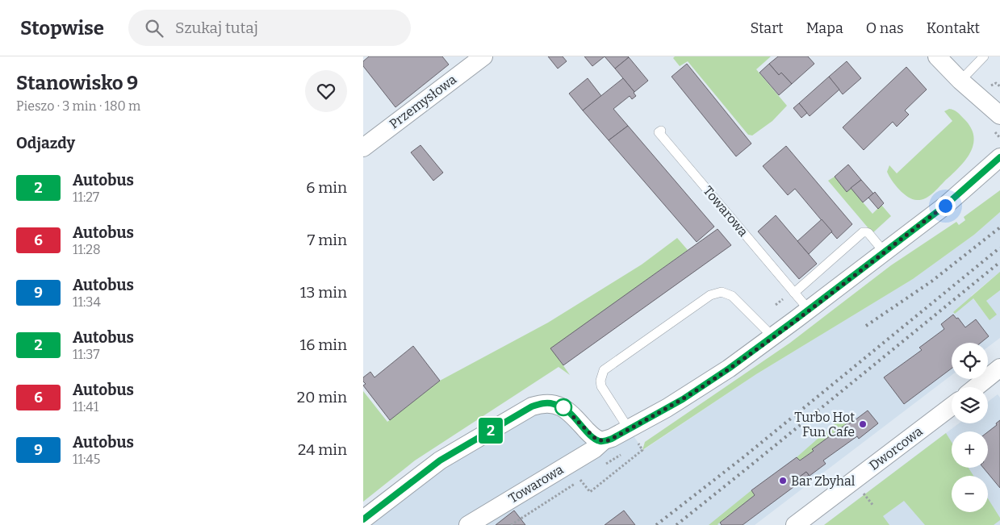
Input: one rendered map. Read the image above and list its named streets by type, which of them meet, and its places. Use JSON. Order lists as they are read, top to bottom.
{
  "streets": {
    "street": ["Przemysłowa", "Towarowa", "Dworcowa"]
  },
  "places": ["Turbo Hot Fun Cafe", "Bar Zbyhal"],
  "lines": ["bus line 2"],
  "page": {
    "header": "Stopwise",
    "search": "Szukaj tutaj",
    "nav": [
      "Start",
      "Mapa",
      "O nas",
      "Kontakt"
    ],
    "heading": [
      ["Stanowisko 9", "Pieszo · 3 min · 180 m"],
      "Odjazdy"
    ],
    "on_map": "2",
    "list": [
      {
        "mark": "2",
        "name": "Autobus",
        "note": "11:27",
        "value": "6 min"
      },
      {
        "mark": "6",
        "name": "Autobus",
        "note": "11:28",
        "value": "7 min"
      },
      {
        "mark": "9",
        "name": "Autobus",
        "note": "11:34",
        "value": "13 min"
      },
      {
        "mark": "2",
        "name": "Autobus",
        "note": "11:37",
        "value": "16 min"
      },
      {
        "mark": "6",
        "name": "Autobus",
        "note": "11:41",
        "value": "20 min"
      },
      {
        "mark": "9",
        "name": "Autobus",
        "note": "11:45",
        "value": "24 min"
      }
    ],
    "map_buttons": ["+", "−"]
  }
}
